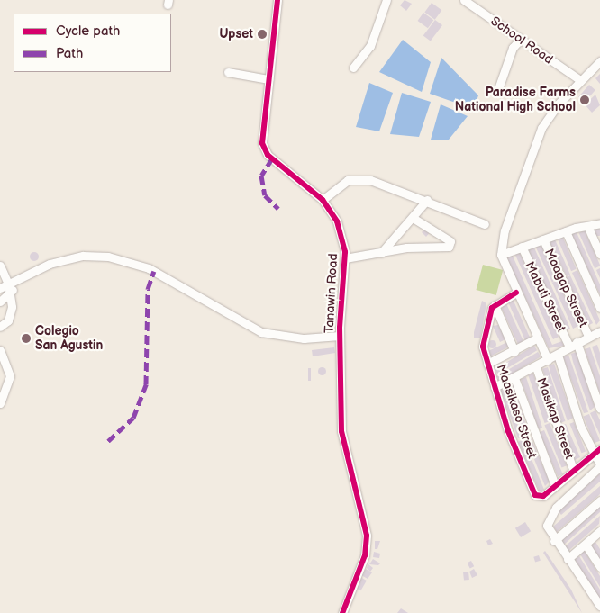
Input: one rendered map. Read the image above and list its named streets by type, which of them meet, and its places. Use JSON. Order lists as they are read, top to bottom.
{
  "streets": {
    "street": [
      "School Road",
      "Maagap Street",
      "Tanawin Road",
      "Mabuti Street",
      "Maasikaso Street",
      "Masikap Street"
    ]
  },
  "crossings": [
    ["Maasikaso Street", "Masikap Street"]
  ],
  "places": ["Upset", "Paradise Farms National High School", "Colegio San Agustin"],
  "legend": ["Cycle path", "Path"]
}
